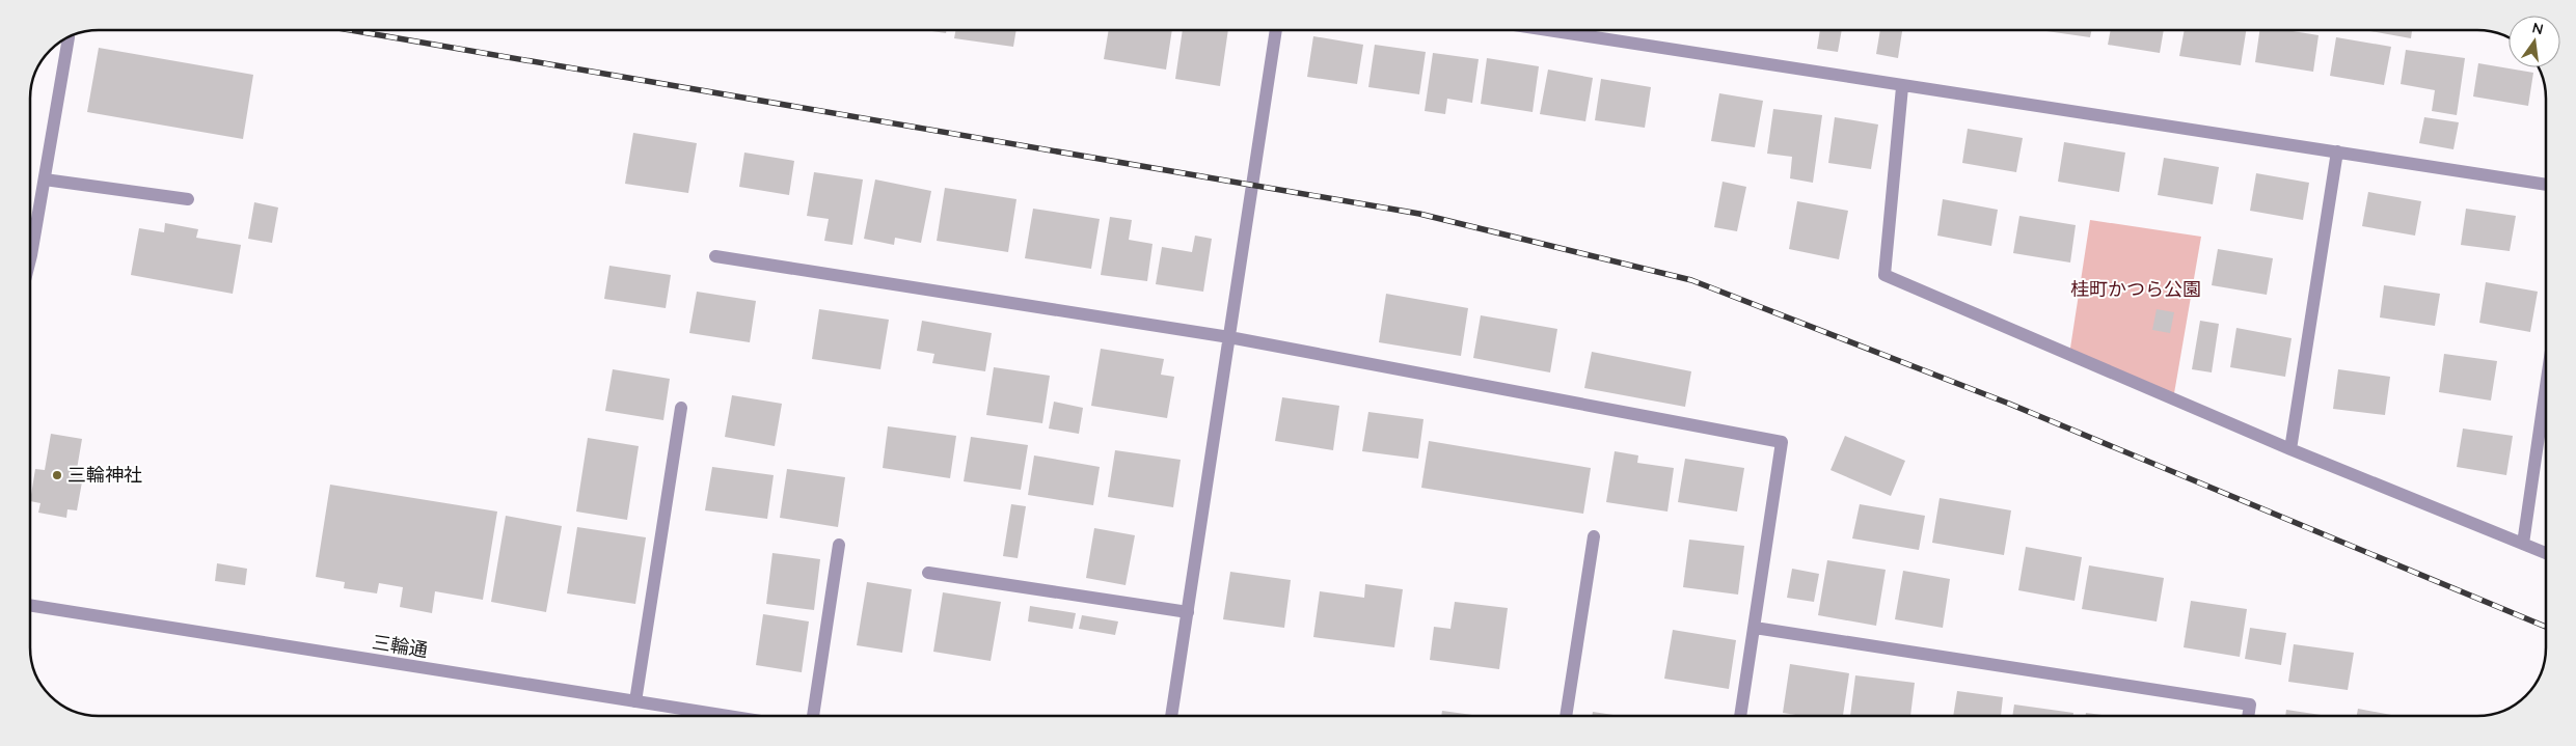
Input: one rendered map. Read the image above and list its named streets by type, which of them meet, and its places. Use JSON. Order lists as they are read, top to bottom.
{
  "streets": {
    "street": ["三輪通"]
  },
  "parks": ["桂町かつら公園"],
  "places": ["三輪神社"],
  "north": "top"
}
